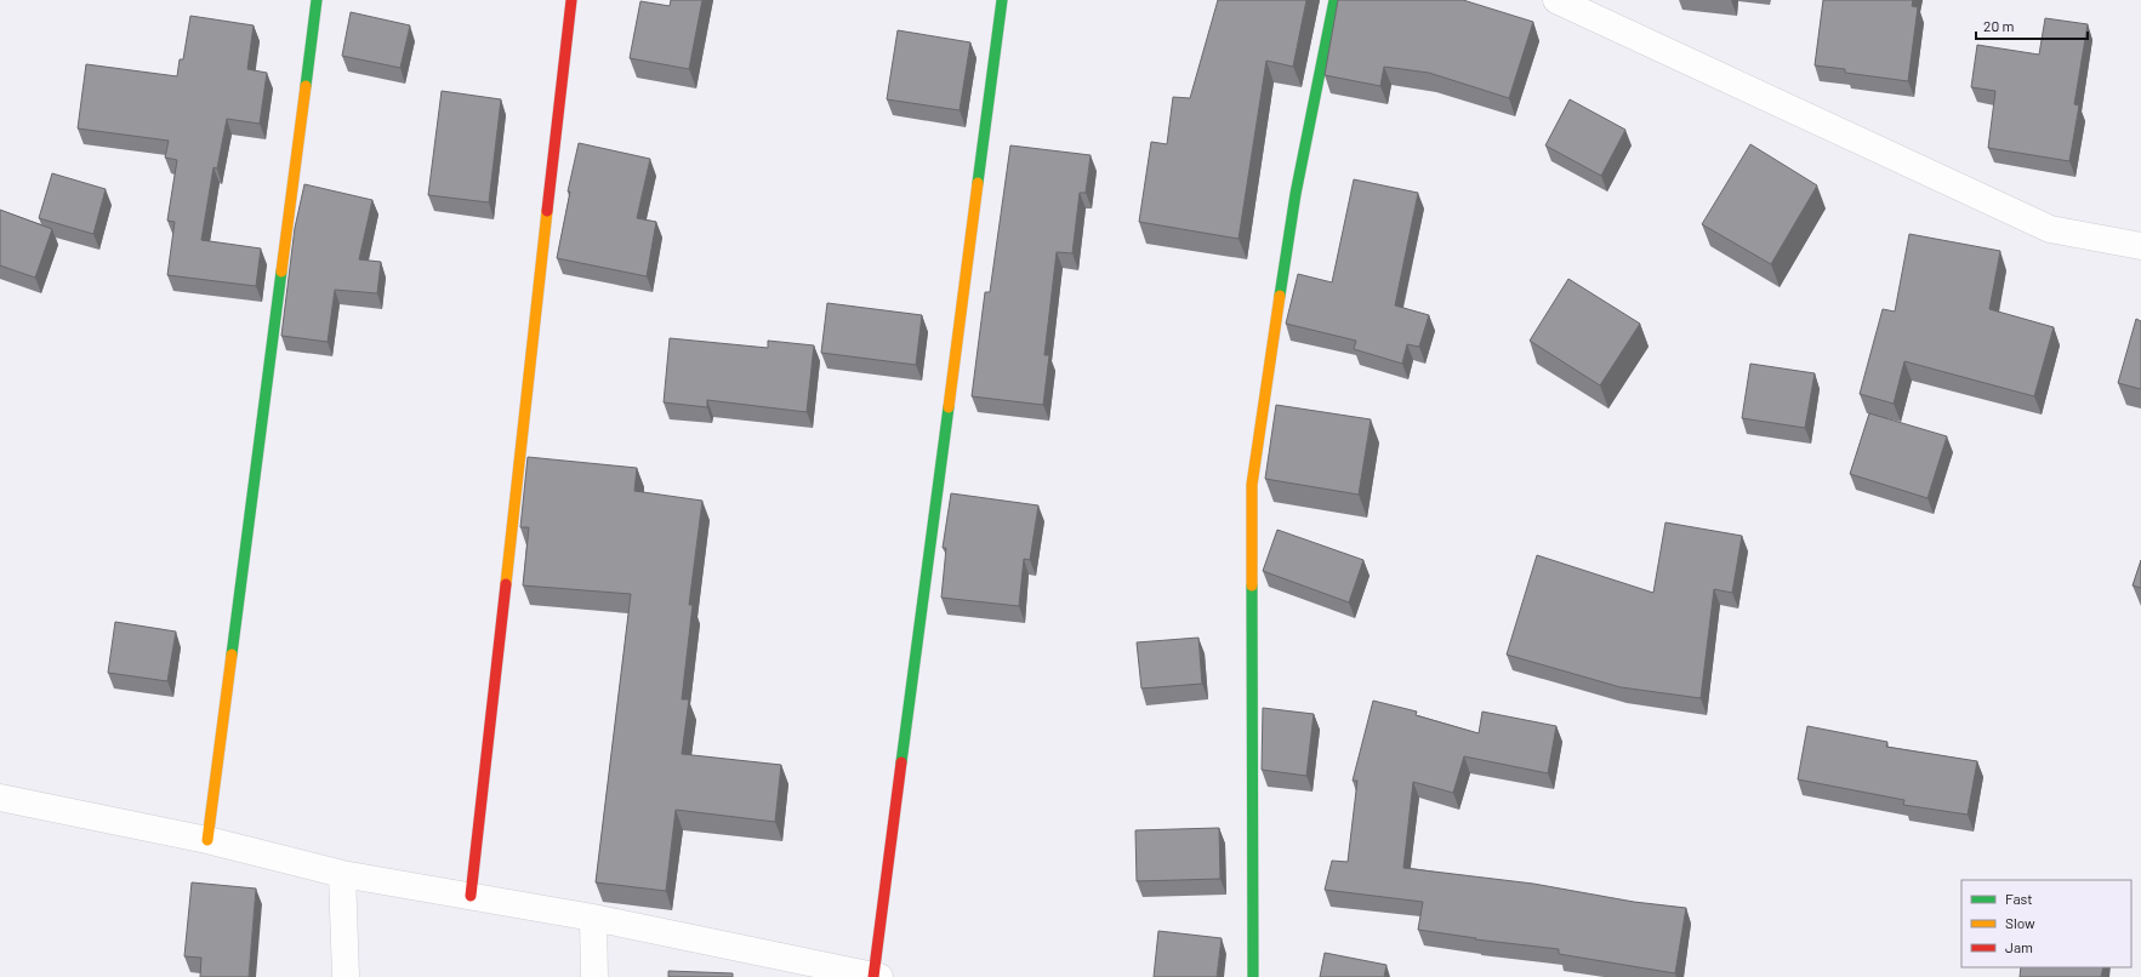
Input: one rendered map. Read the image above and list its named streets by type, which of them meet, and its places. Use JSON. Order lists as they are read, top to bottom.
{
  "legend": ["Fast", "Slow", "Jam"],
  "scale_bar": "20 m"
}
